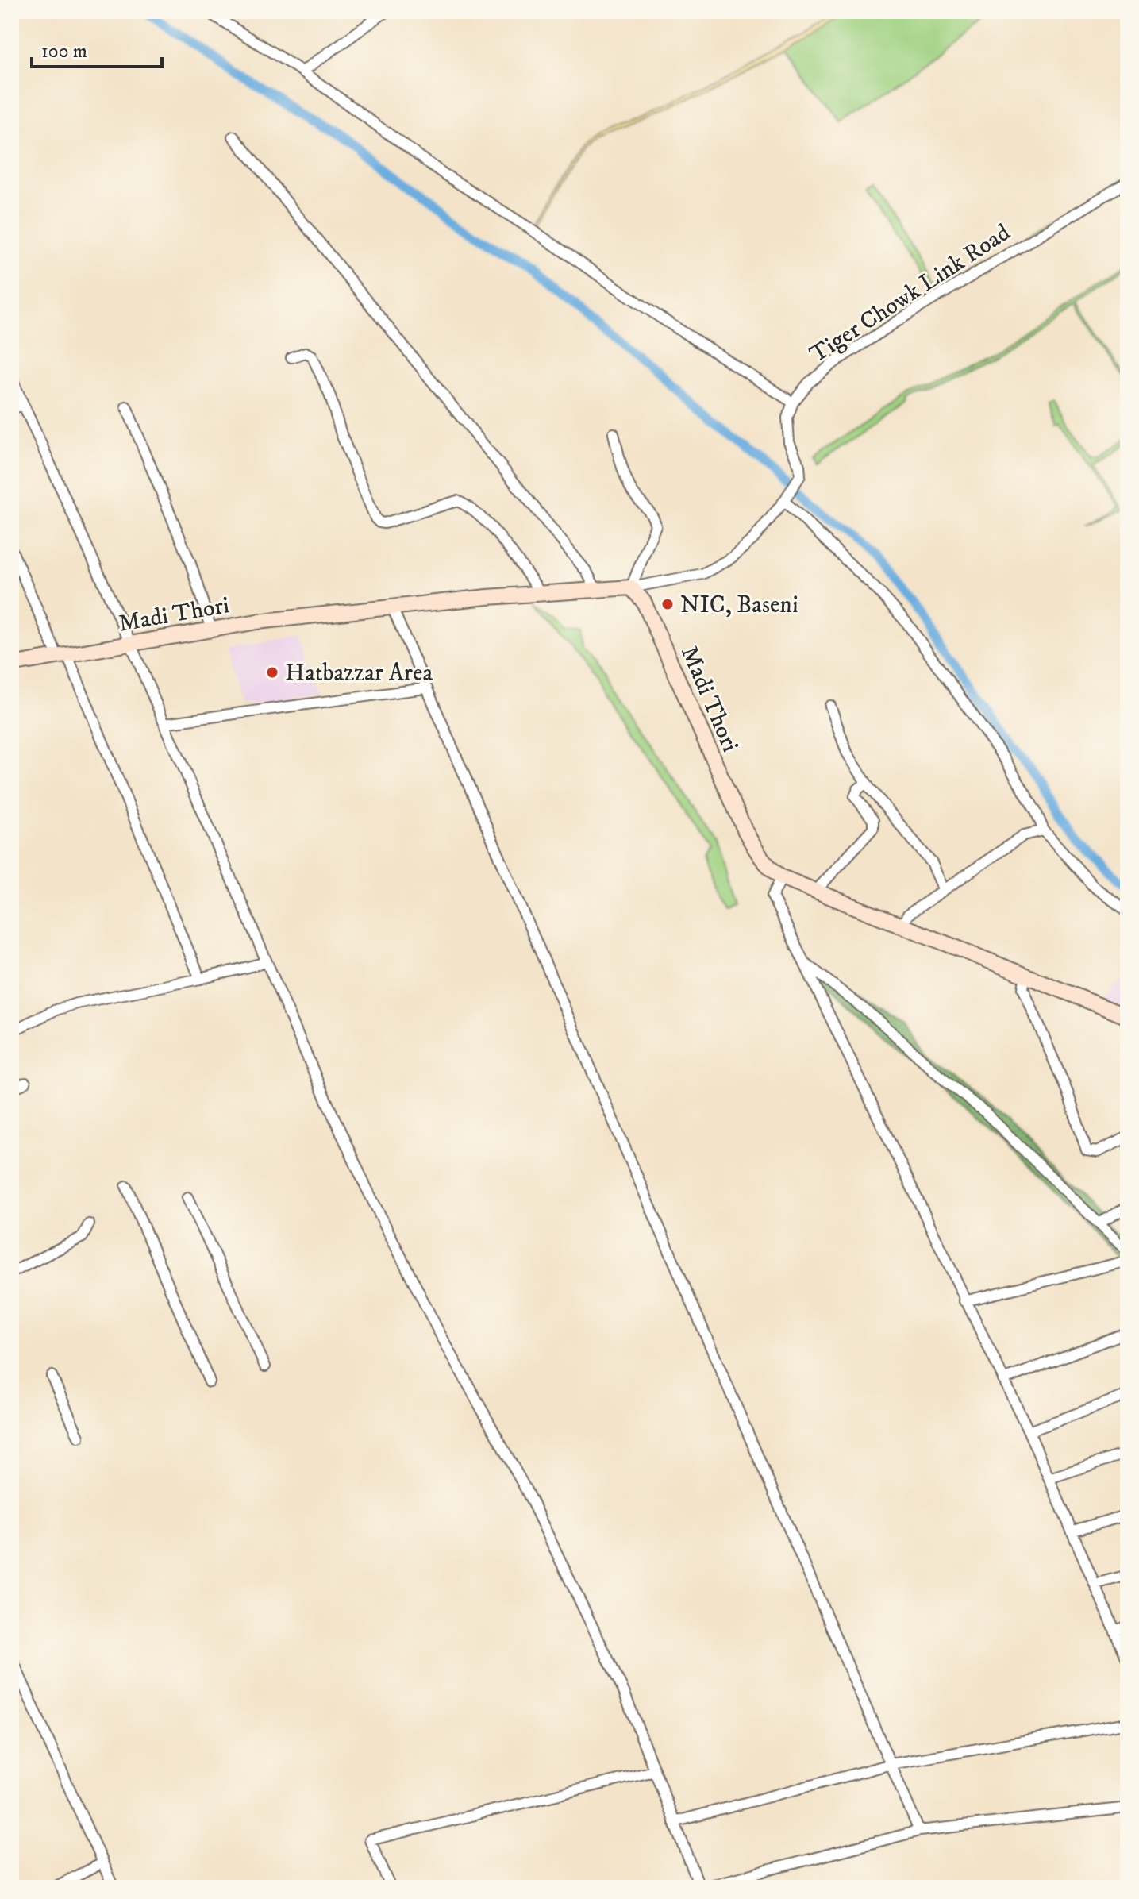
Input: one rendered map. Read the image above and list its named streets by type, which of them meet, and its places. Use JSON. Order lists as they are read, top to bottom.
{
  "streets": {
    "main road": ["Madi Thori"],
    "street": ["Tiger Chowk Link Road"]
  },
  "places": ["NIC, Baseni", "Hatbazzar Area"],
  "scale_bar": "100 m"
}
